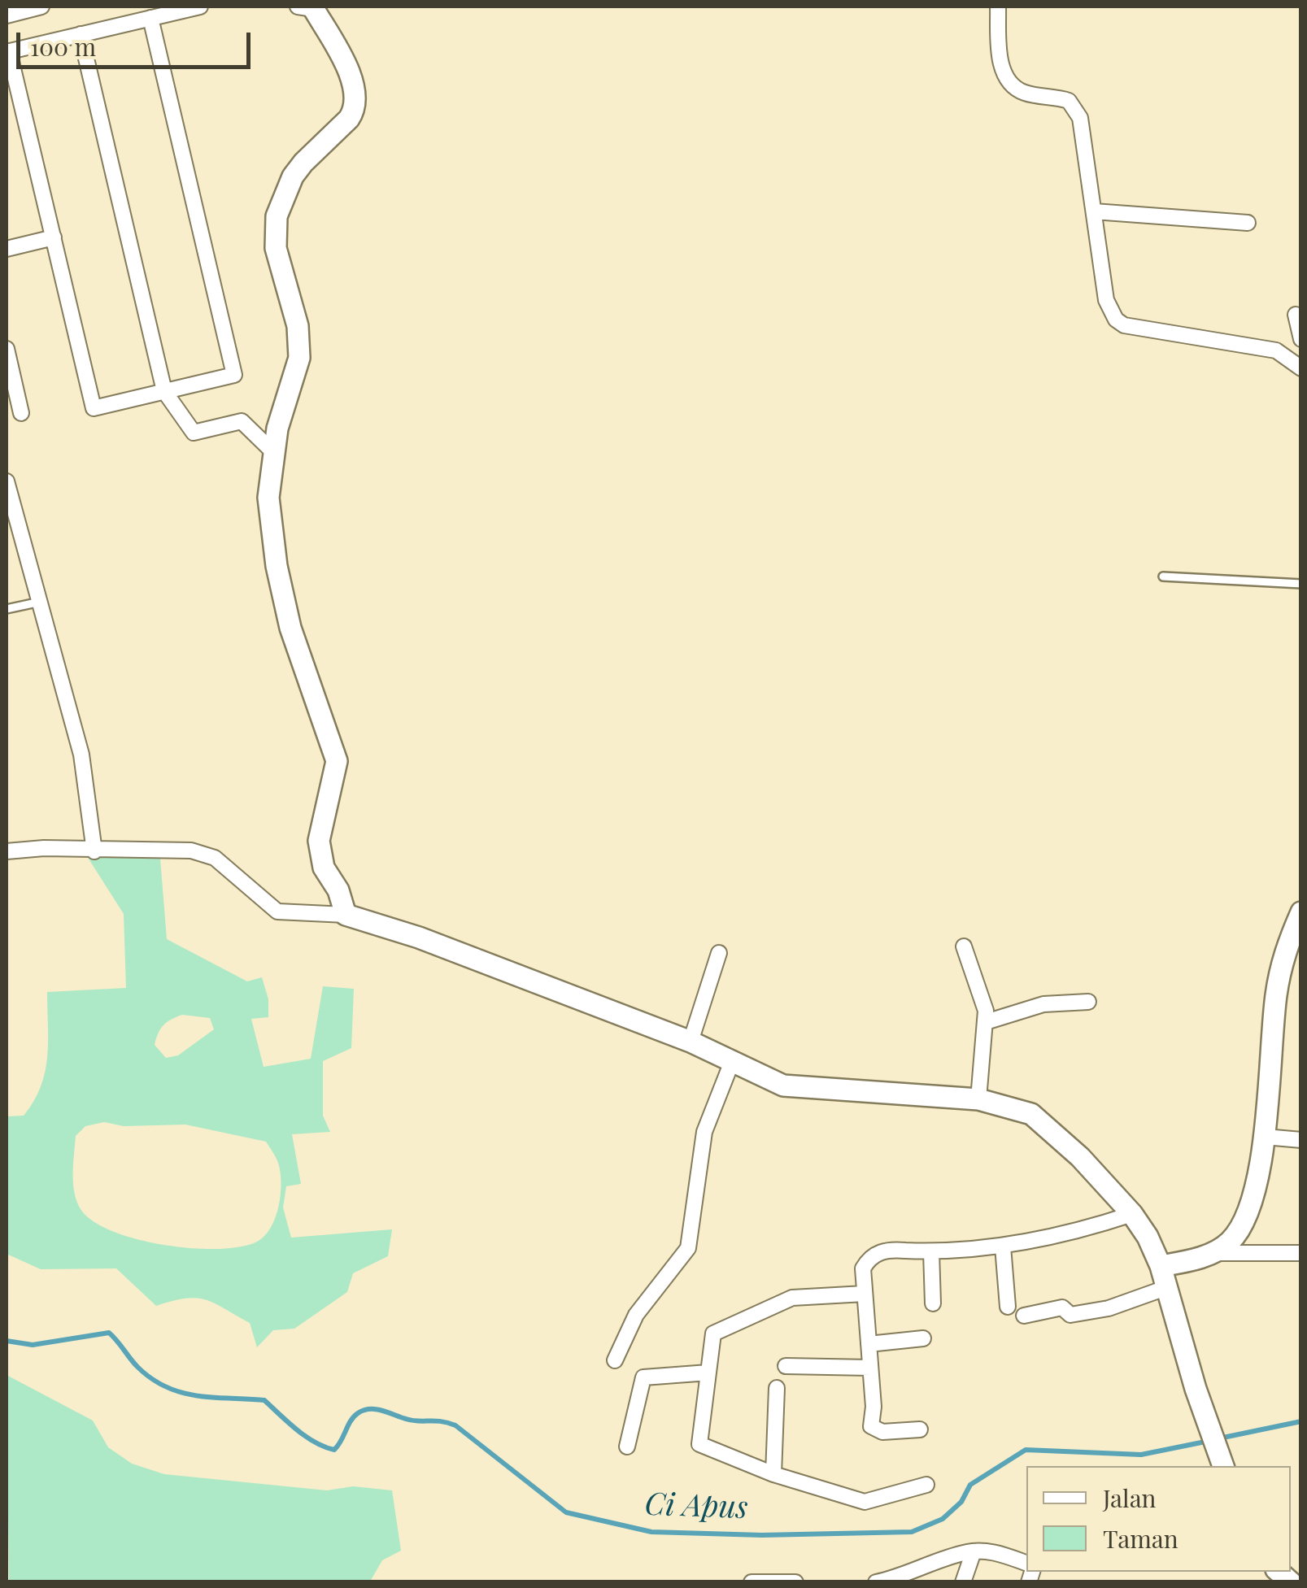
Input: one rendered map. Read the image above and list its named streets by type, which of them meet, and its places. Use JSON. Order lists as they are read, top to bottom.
{
  "water": ["Ci Apus"],
  "legend": ["Jalan", "Taman"],
  "scale_bar": "100 m"
}
